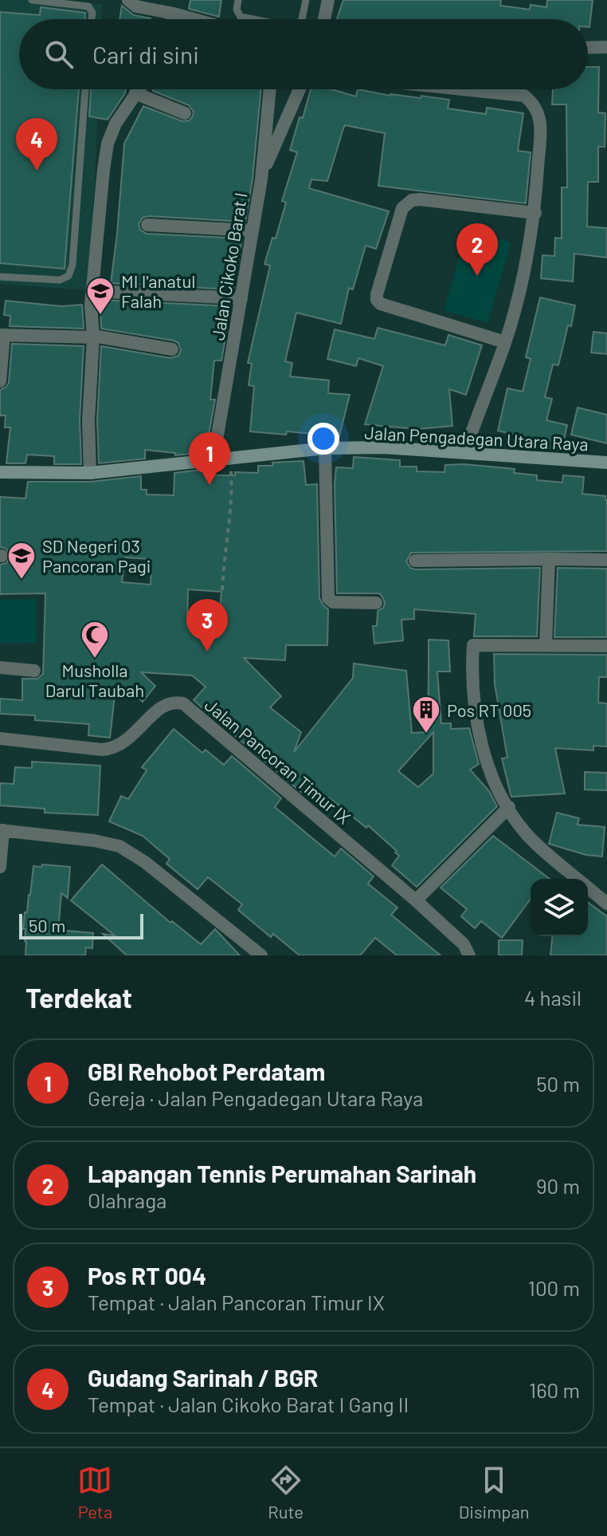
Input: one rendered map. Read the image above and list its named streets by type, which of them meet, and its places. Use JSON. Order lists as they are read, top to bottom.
{
  "streets": {
    "street": ["Jalan Cikoko Barat I", "Jalan Pengadegan Utara Raya", "Jalan Pancoran Timur IX"]
  },
  "crossings": [
    ["Jalan Cikoko Barat I", "Jalan Pengadegan Utara Raya"]
  ],
  "places": {
    "school or university": ["MI I'anatul Falah", "SD Negeri 03 Pancoran Pagi"],
    "mosque": ["Musholla Darul Taubah"],
    "building": ["Pos RT 005"]
  },
  "scale_bar": "50 m",
  "page": {
    "search": "Cari di sini",
    "pins": [
      "4",
      "2",
      "1",
      "3"
    ],
    "scale": "50 m",
    "heading": ["Terdekat", "4 hasil"],
    "list": [
      {
        "mark": "1",
        "name": "GBI Rehobot Perdatam",
        "note": "Gereja · Jalan Pengadegan Utara Raya",
        "value": "50 m"
      },
      {
        "mark": "2",
        "name": "Lapangan Tennis Perumahan Sarinah",
        "note": "Olahraga",
        "value": "90 m"
      },
      {
        "mark": "3",
        "name": "Pos RT 004",
        "note": "Tempat · Jalan Pancoran Timur IX",
        "value": "100 m"
      },
      {
        "mark": "4",
        "name": "Gudang Sarinah / BGR",
        "note": "Tempat · Jalan Cikoko Barat I Gang II",
        "value": "160 m"
      }
    ],
    "nav": ["Peta", "Rute", "Disimpan"]
  }
}
